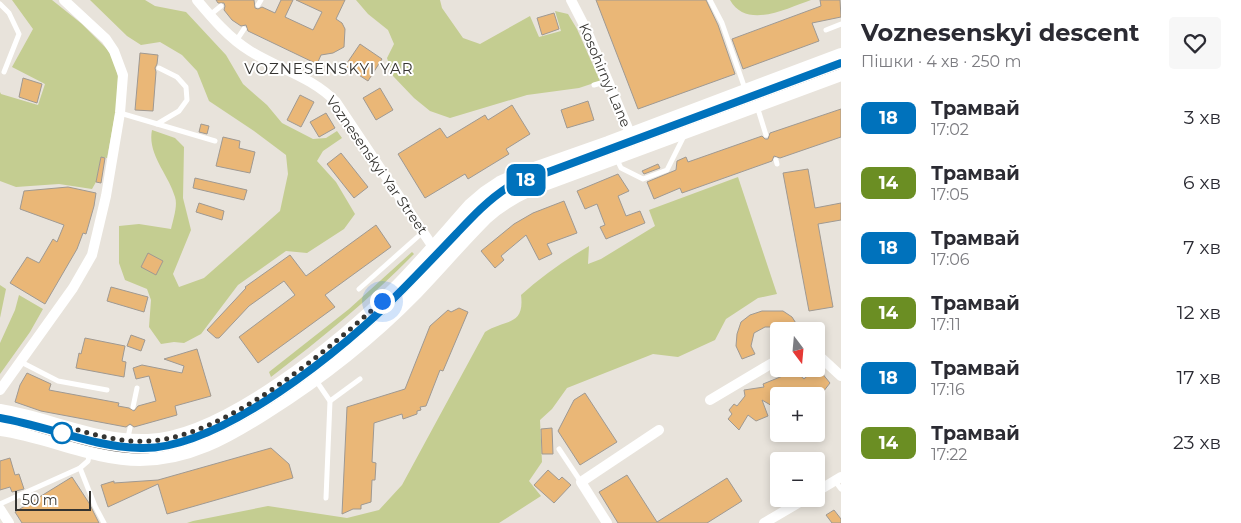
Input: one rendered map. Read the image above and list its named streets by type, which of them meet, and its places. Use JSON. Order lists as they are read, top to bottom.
{
  "streets": {
    "street": ["Kosohirnyi Lane", "Voznesenskyi Yar Street"]
  },
  "districts": ["VOZNESENSKYI YAR"],
  "lines": ["tram line 18"],
  "scale_bar": "50 m",
  "north": "bottom",
  "page": {
    "on_map": "18",
    "heading": ["Voznesenskyi descent", "Пішки · 4 хв · 250 m"],
    "list": [
      {
        "mark": "18",
        "name": "Трамвай",
        "note": "17:02",
        "value": "3 хв"
      },
      {
        "mark": "14",
        "name": "Трамвай",
        "note": "17:05",
        "value": "6 хв"
      },
      {
        "mark": "18",
        "name": "Трамвай",
        "note": "17:06",
        "value": "7 хв"
      },
      {
        "mark": "14",
        "name": "Трамвай",
        "note": "17:11",
        "value": "12 хв"
      },
      {
        "mark": "18",
        "name": "Трамвай",
        "note": "17:16",
        "value": "17 хв"
      },
      {
        "mark": "14",
        "name": "Трамвай",
        "note": "17:22",
        "value": "23 хв"
      }
    ],
    "map_buttons": ["+", "−"],
    "scale": "50 m"
  }
}
